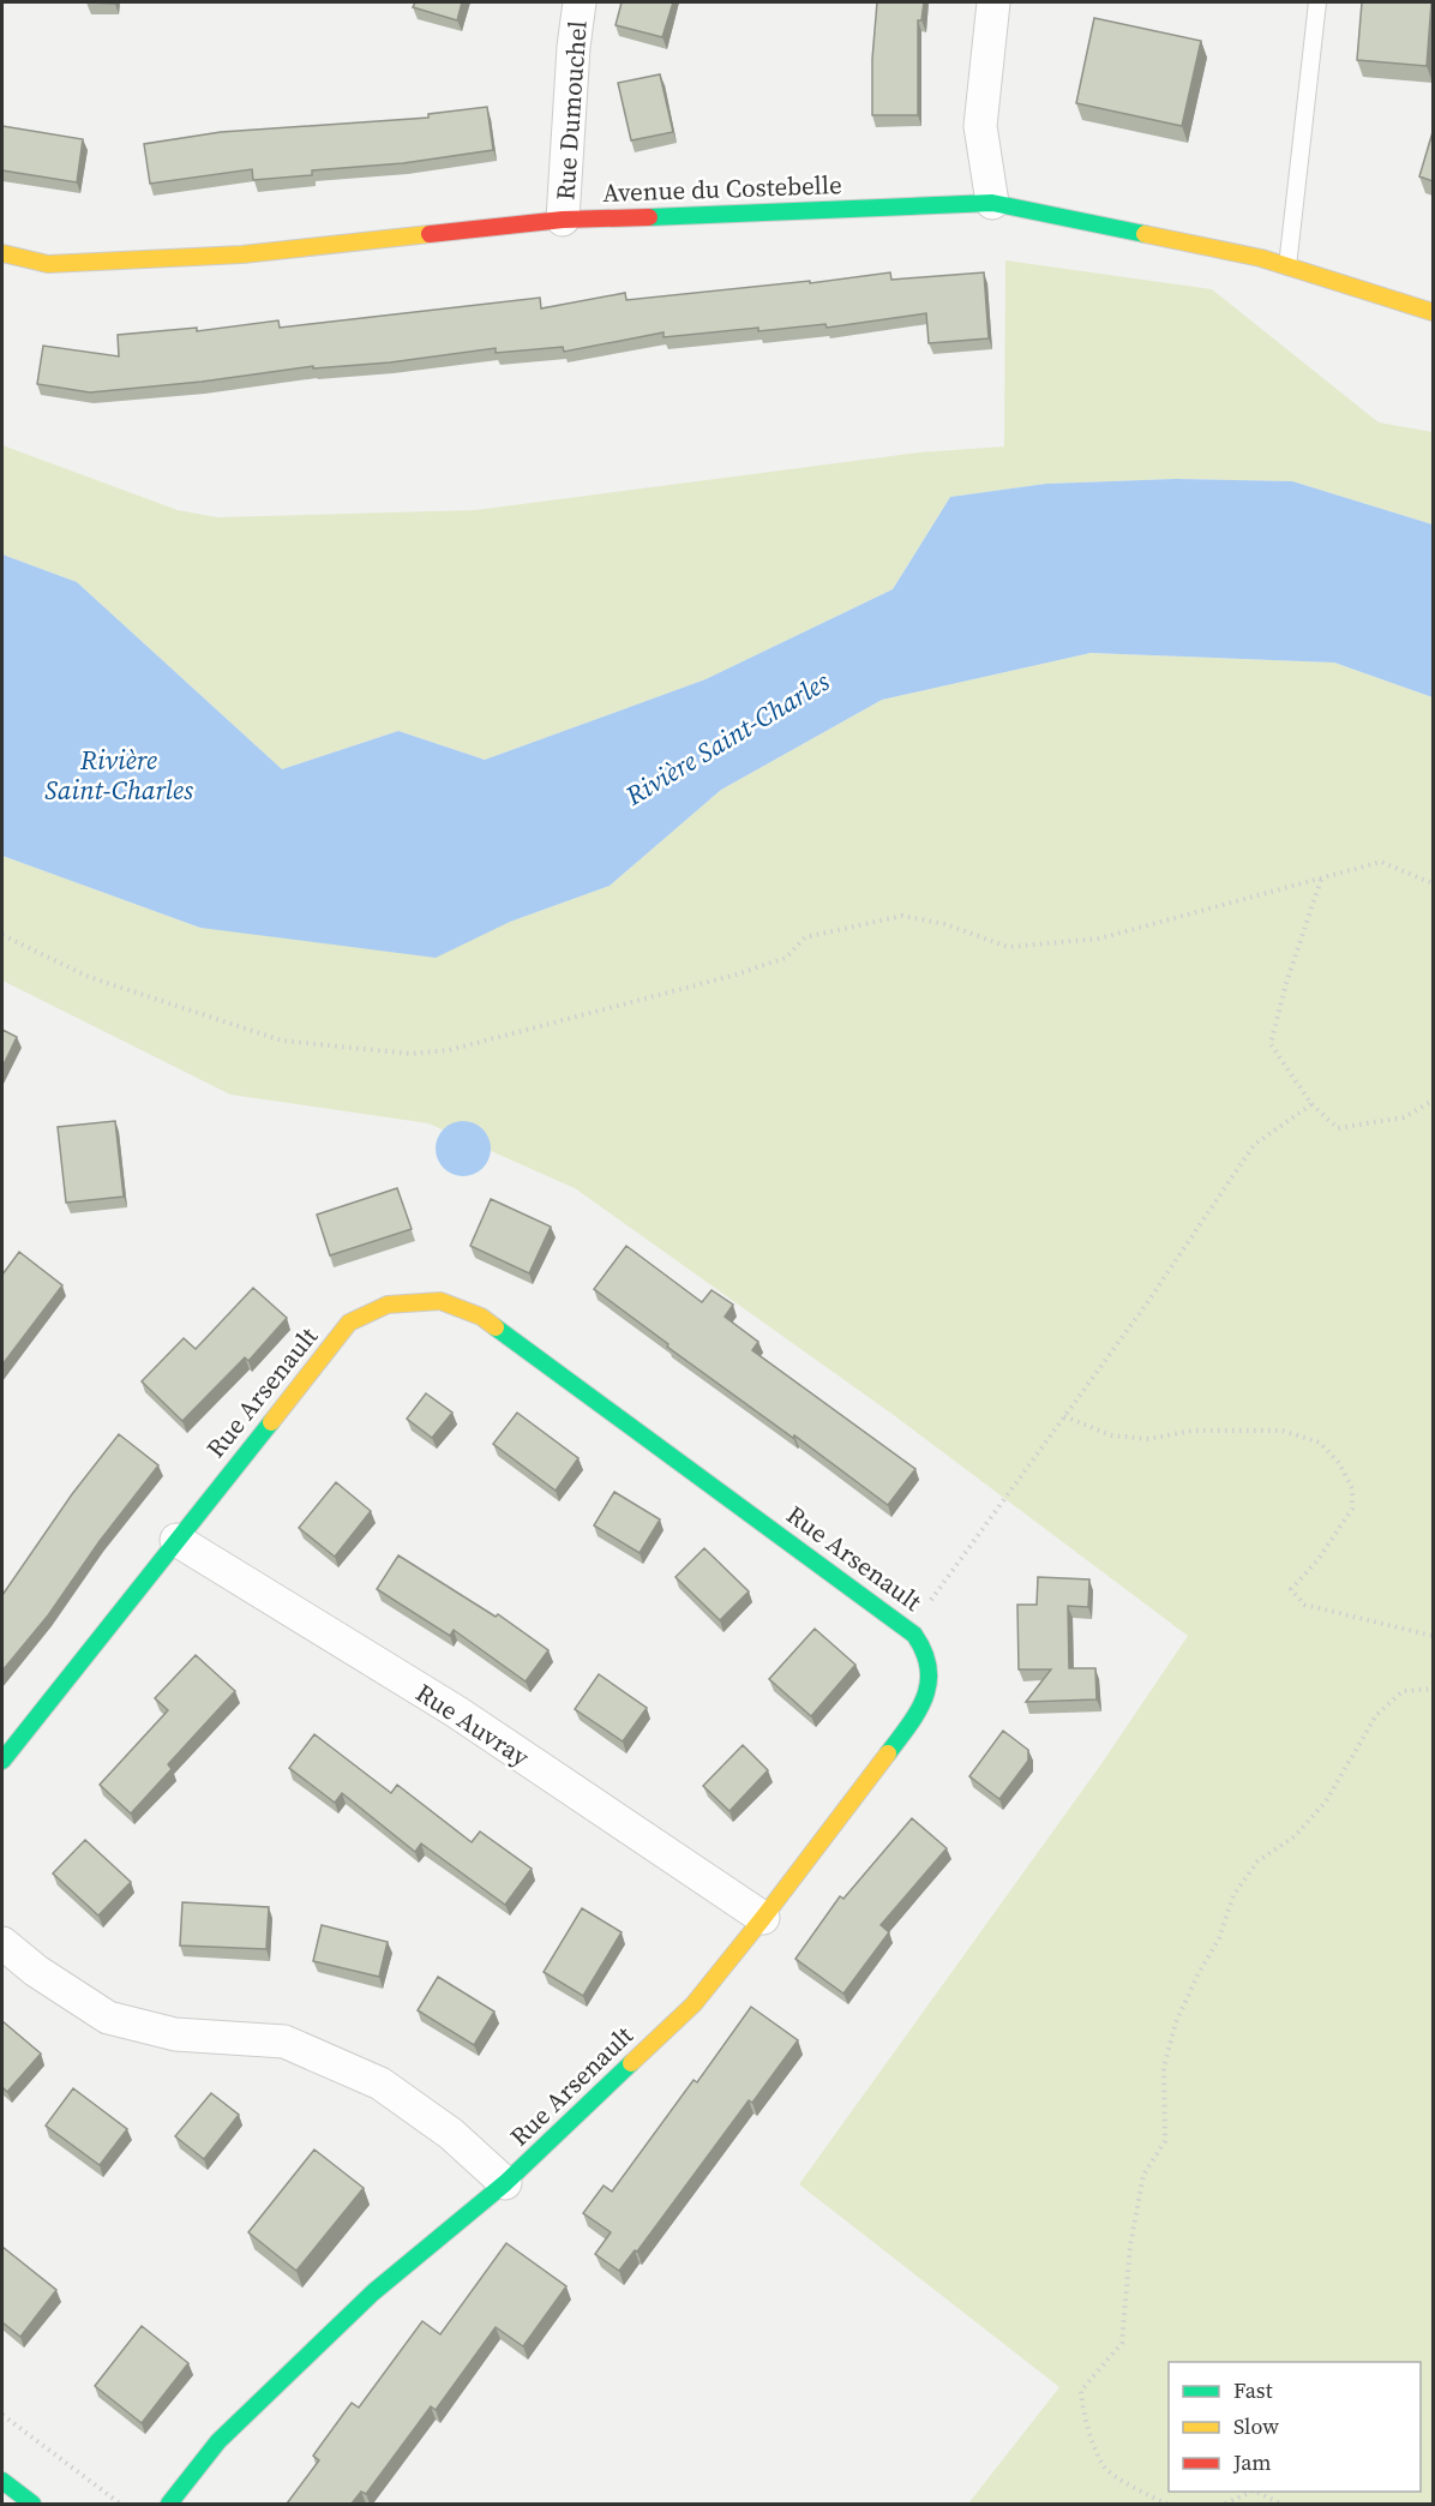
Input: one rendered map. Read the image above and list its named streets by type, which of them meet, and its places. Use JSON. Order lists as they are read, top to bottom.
{
  "streets": {
    "street": [
      "Rue Dumouchel",
      "Avenue du Costebelle",
      "Rue Arsenault",
      "Rue Auvray"
    ]
  },
  "crossings": [
    ["Rue Dumouchel", "Avenue du Costebelle"],
    ["Rue Arsenault", "Rue Auvray"]
  ],
  "water": ["Rivière Saint-Charles"],
  "legend": ["Fast", "Slow", "Jam"]
}
